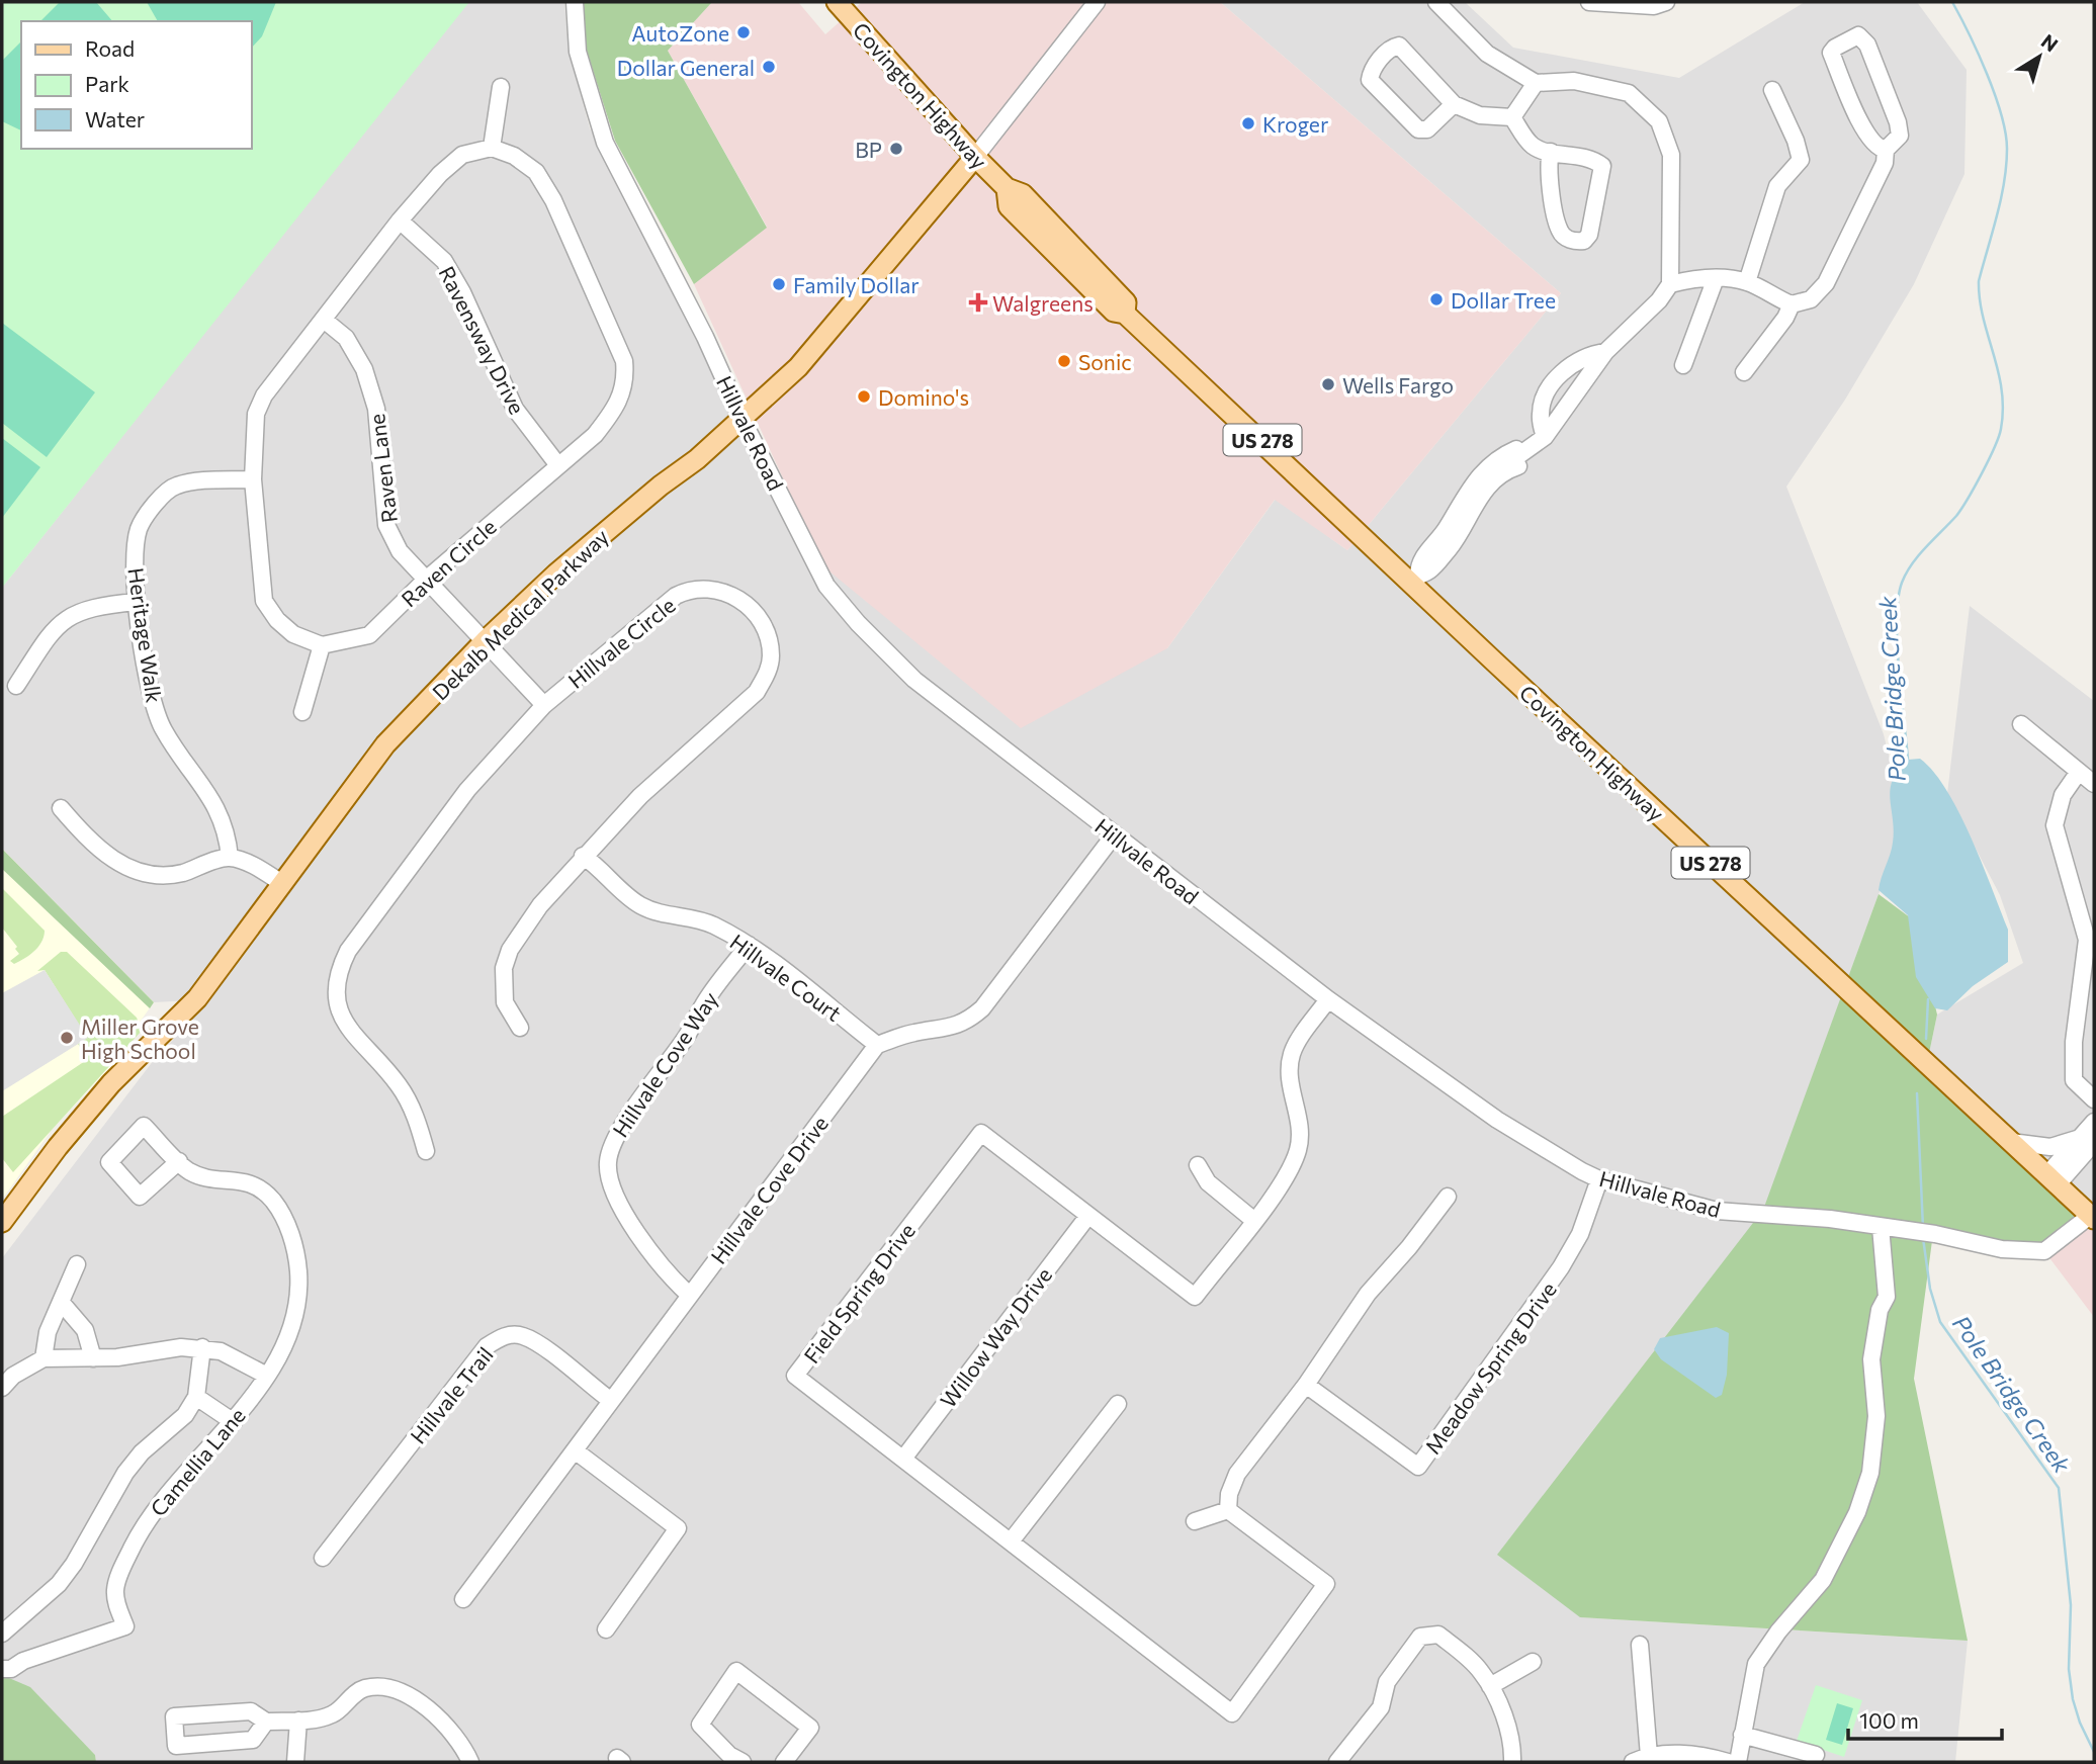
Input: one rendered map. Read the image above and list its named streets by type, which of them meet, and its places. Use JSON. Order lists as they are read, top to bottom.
{
  "streets": {
    "main road": ["Covington Highway", "US 278", "Dekalb Medical Parkway"],
    "street": [
      "Ravensway Drive",
      "Hillvale Road",
      "Raven Lane",
      "Raven Circle",
      "Heritage Walk",
      "Hillvale Circle",
      "Hillvale Court",
      "Hillvale Cove Way",
      "Hillvale Cove Drive",
      "Field Spring Drive",
      "Willow Way Drive",
      "Meadow Spring Drive",
      "Hillvale Trail",
      "Camellia Lane"
    ]
  },
  "crossings": [
    ["Covington Highway", "Hillvale Road"],
    ["Covington Highway", "Dekalb Medical Parkway"],
    ["Ravensway Drive", "Raven Circle"],
    ["Hillvale Road", "Dekalb Medical Parkway"],
    ["Hillvale Road", "Field Spring Drive"],
    ["Hillvale Road", "Meadow Spring Drive"],
    ["Raven Lane", "Raven Circle"],
    ["Raven Lane", "Dekalb Medical Parkway"],
    ["Raven Lane", "Hillvale Circle"],
    ["Hillvale Circle", "Hillvale Court"],
    ["Hillvale Court", "Hillvale Cove Way"],
    ["Hillvale Court", "Hillvale Cove Drive"],
    ["Hillvale Cove Way", "Hillvale Cove Drive"],
    ["Hillvale Cove Drive", "Hillvale Trail"],
    ["Field Spring Drive", "Willow Way Drive"]
  ],
  "water": ["Pole Bridge Creek"],
  "places": {
    "other": [
      "AutoZone",
      "Dollar General",
      "Kroger",
      "BP",
      "Family Dollar",
      "Dollar Tree",
      "Sonic",
      "Wells Fargo",
      "Domino's",
      "Miller Grove High School"
    ],
    "health": ["Walgreens"]
  },
  "legend": ["Road", "Park", "Water"],
  "scale_bar": "100 m",
  "north": "top right"
}
